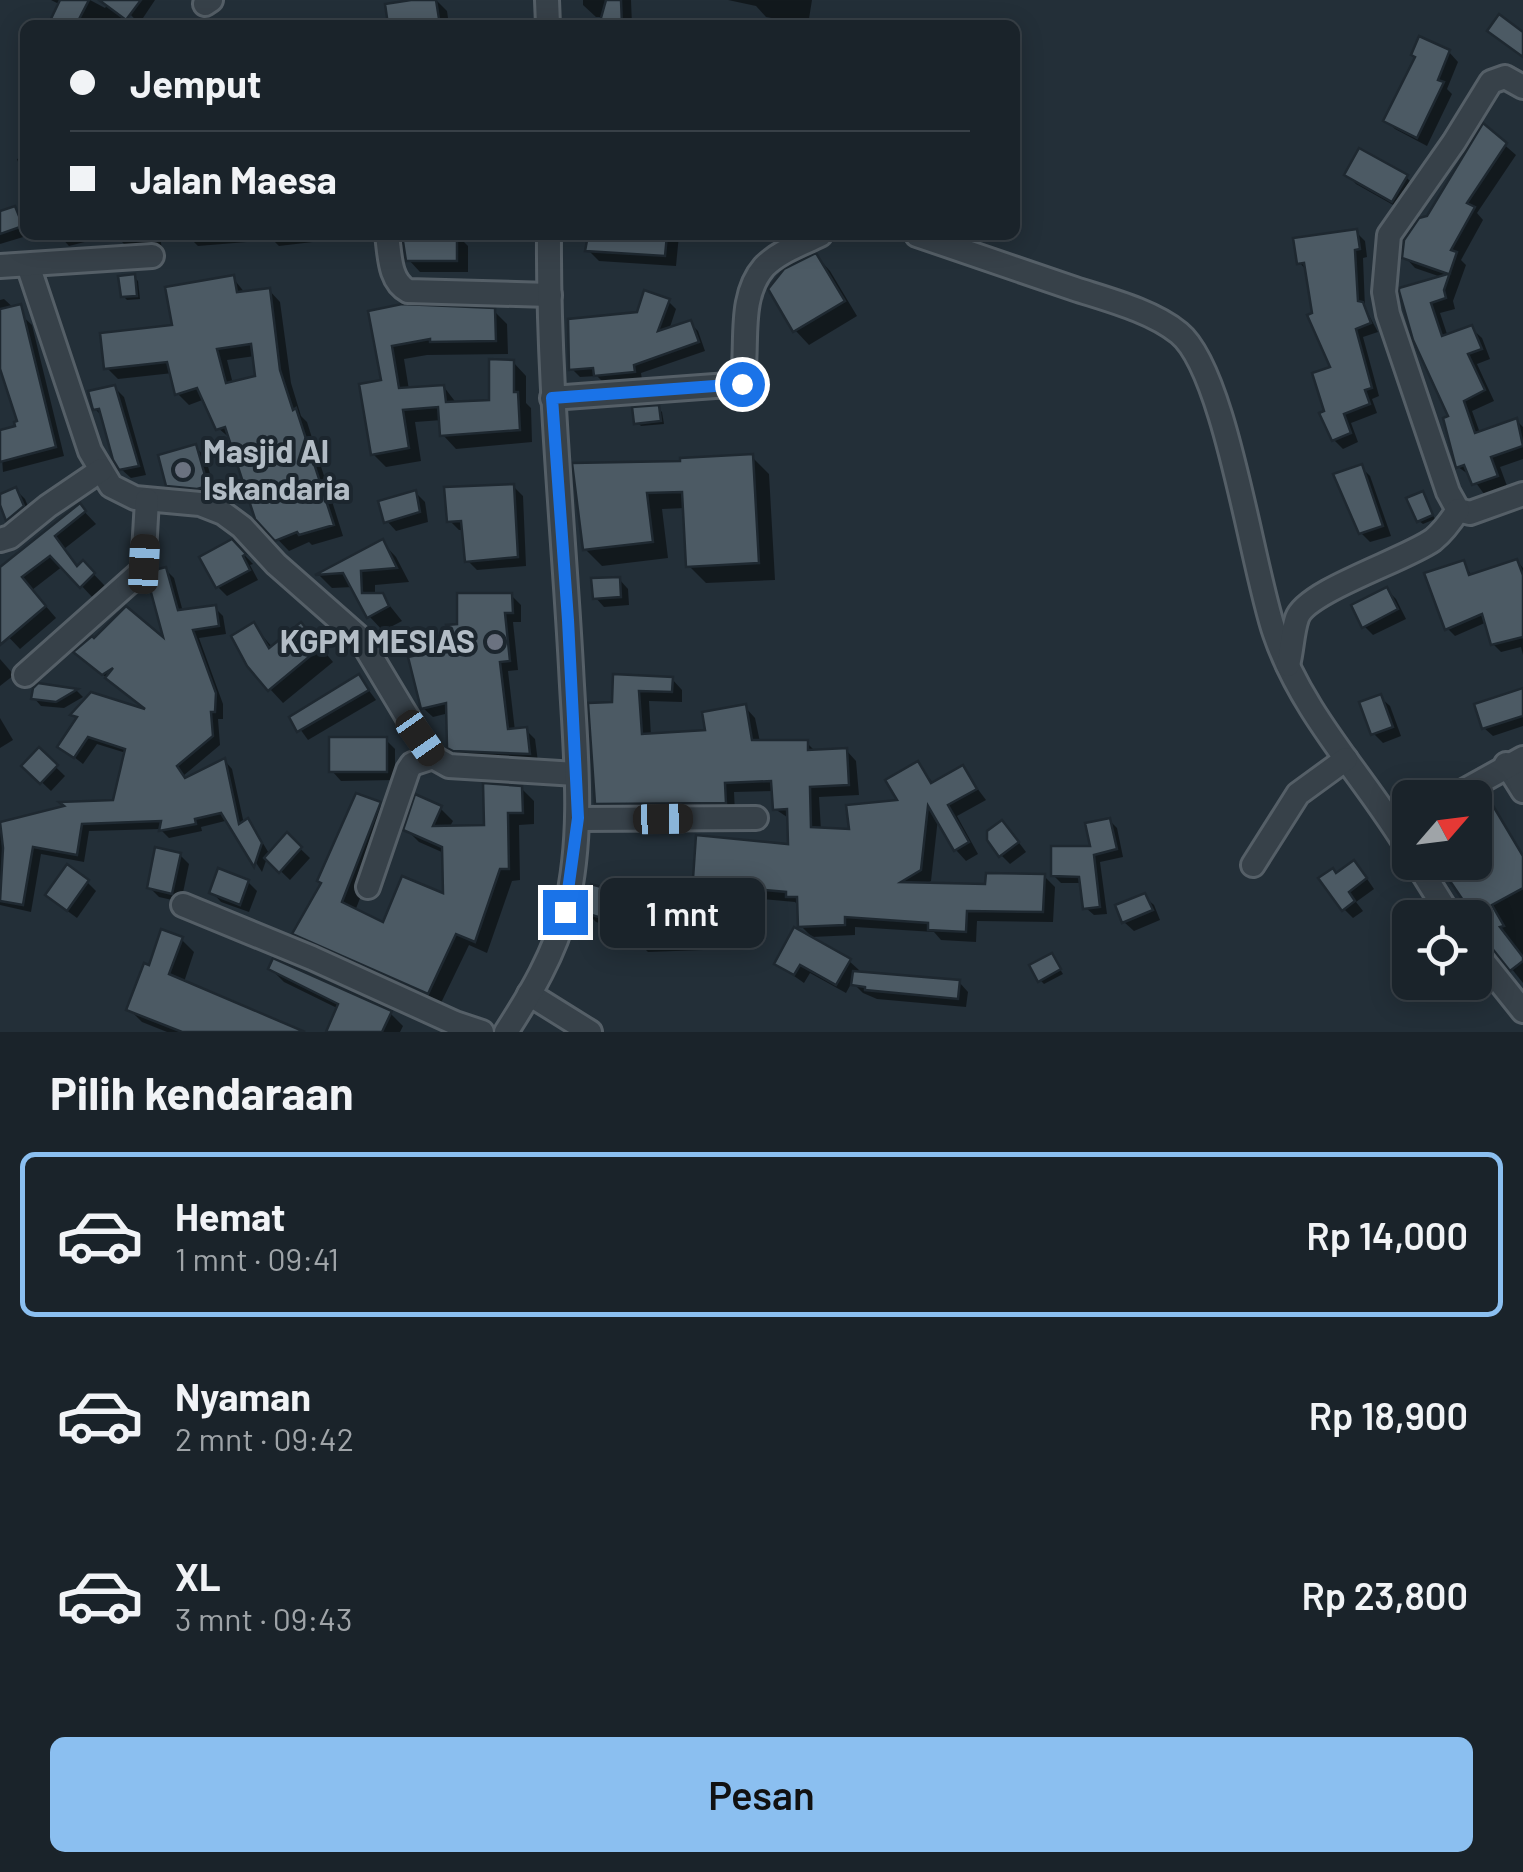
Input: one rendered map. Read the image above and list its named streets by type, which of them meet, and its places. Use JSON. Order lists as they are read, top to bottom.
{
  "places": ["Masjid Al Iskandaria", "KGPM MESIAS"],
  "north": "top right",
  "page": {
    "banner": ["Jemput", "Jalan Maesa"],
    "bubble": "1 mnt",
    "heading": "Pilih kendaraan",
    "list": [
      {
        "name": "Hemat",
        "note": "1 mnt · 09:41",
        "value": "Rp 14,000"
      },
      {
        "name": "Nyaman",
        "note": "2 mnt · 09:42",
        "value": "Rp 18,900"
      },
      {
        "name": "XL",
        "note": "3 mnt · 09:43",
        "value": "Rp 23,800"
      }
    ],
    "buttons": "Pesan"
  }
}
